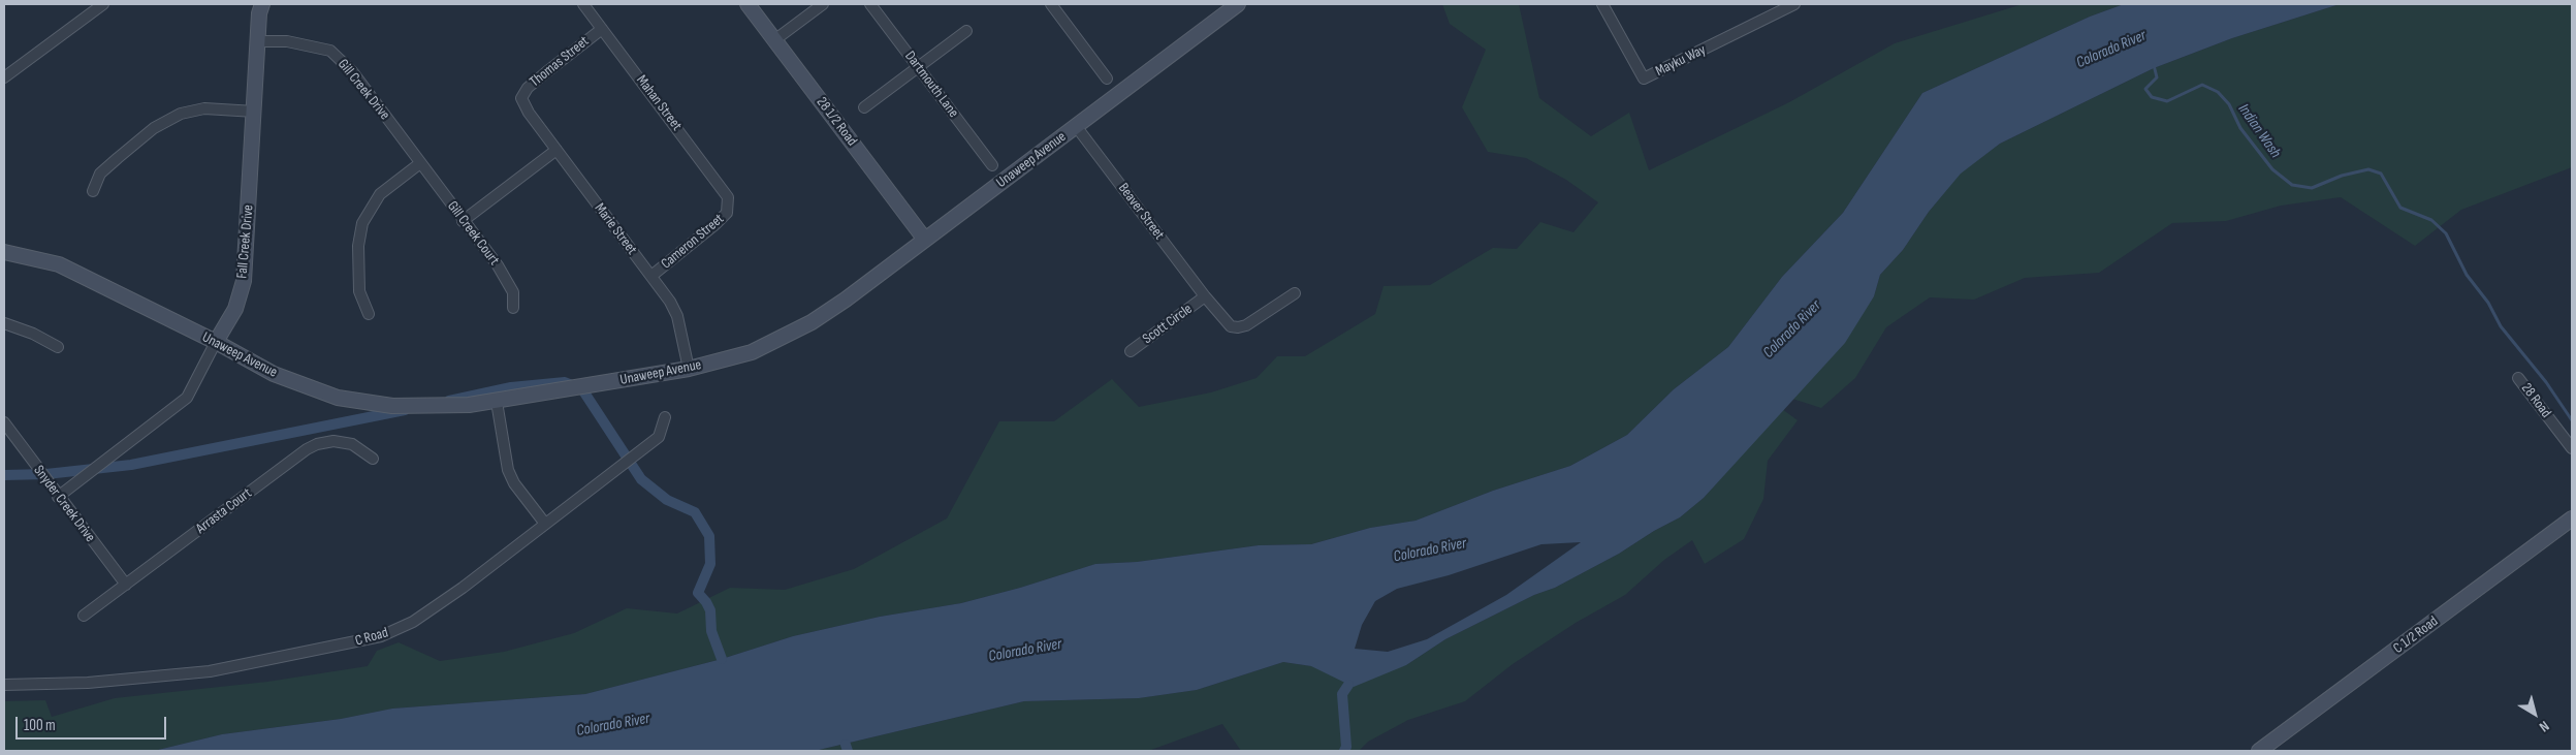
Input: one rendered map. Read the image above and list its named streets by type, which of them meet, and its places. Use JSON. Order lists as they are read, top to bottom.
{
  "streets": {
    "main road": [
      "28 1/2 Road",
      "Unaweep Avenue",
      "Fall Creek Drive",
      "C 1/2 Road"
    ],
    "street": [
      "Mayku Way",
      "Thomas Street",
      "Dartmouth Lane",
      "Gill Creek Drive",
      "Mahan Street",
      "Beaver Street",
      "Marie Street",
      "Gill Creek Court",
      "Cameron Street",
      "Scott Circle",
      "28 Road",
      "Snyder Creek Drive",
      "Arrasta Court",
      "C Road"
    ]
  },
  "crossings": [
    ["Thomas Street", "Mahan Street"],
    ["Thomas Street", "Marie Street"],
    ["Gill Creek Drive", "Gill Creek Court"],
    ["Gill Creek Drive", "Fall Creek Drive"],
    ["Mahan Street", "Cameron Street"],
    ["28 1/2 Road", "Unaweep Avenue"],
    ["Unaweep Avenue", "Beaver Street"],
    ["Unaweep Avenue", "Marie Street"],
    ["Unaweep Avenue", "Fall Creek Drive"],
    ["Beaver Street", "Scott Circle"],
    ["Marie Street", "Cameron Street"],
    ["Fall Creek Drive", "Snyder Creek Drive"],
    ["Snyder Creek Drive", "Arrasta Court"]
  ],
  "water": ["Colorado River", "Indian Wash"],
  "scale_bar": "100 m",
  "north": "bottom right"
}
